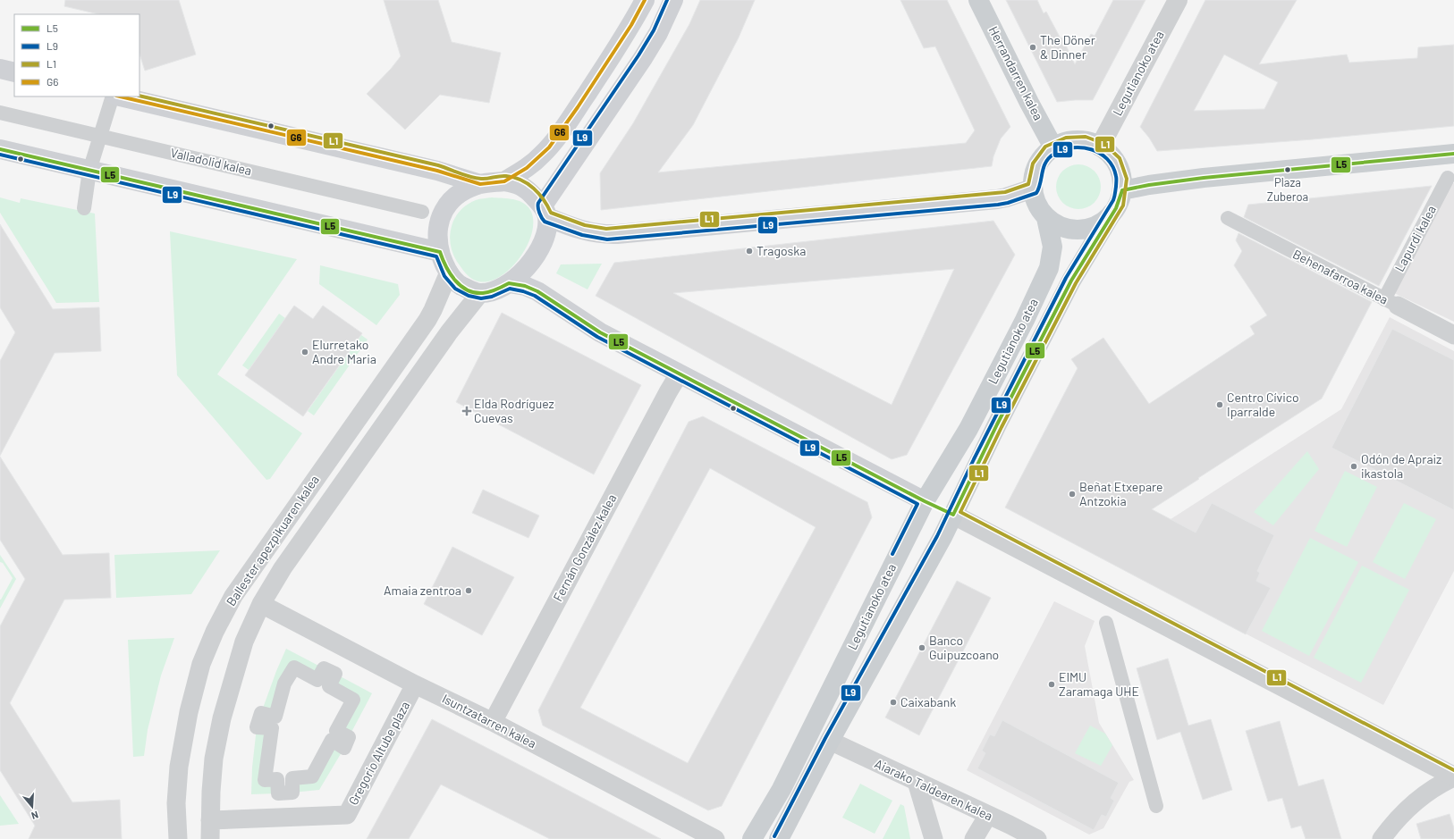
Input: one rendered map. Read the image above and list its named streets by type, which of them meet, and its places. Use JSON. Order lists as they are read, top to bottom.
{
  "streets": {
    "main road": ["Herrandarren kalea", "Legutianoko atea"],
    "street": [
      "Valladolid kalea",
      "Lapurdi kalea",
      "Behenafarroa kalea",
      "Ballester apezpikuaren kalea",
      "Fernán González kalea",
      "Isuntzatarren kalea",
      "Gregorio Altube plaza",
      "Aiarako Taldearen kalea"
    ]
  },
  "crossings": [
    ["Herrandarren kalea", "Legutianoko atea"],
    ["Legutianoko atea", "Aiarako Taldearen kalea"],
    ["Lapurdi kalea", "Behenafarroa kalea"],
    ["Ballester apezpikuaren kalea", "Isuntzatarren kalea"],
    ["Ballester apezpikuaren kalea", "Gregorio Altube plaza"],
    ["Fernán González kalea", "Isuntzatarren kalea"],
    ["Isuntzatarren kalea", "Gregorio Altube plaza"]
  ],
  "places": {
    "other": [
      "The Döner & Dinner",
      "Plaza Zuberoa",
      "Tragoska",
      "Elurretako Andre Maria",
      "Centro Cívico Iparralde",
      "Odón de Apraiz ikastola",
      "Beñat Etxepare Antzokia",
      "Amaia zentroa",
      "Banco Guipuzcoano",
      "EIMU Zaramaga UHE",
      "Caixabank"
    ],
    "health": ["Elda Rodríguez Cuevas"]
  },
  "lines": [
    "transit line L9",
    "transit line G6",
    "transit line L1",
    "transit line L5"
  ],
  "legend": [
    "L5",
    "L9",
    "L1",
    "G6"
  ],
  "north": "bottom"
}
